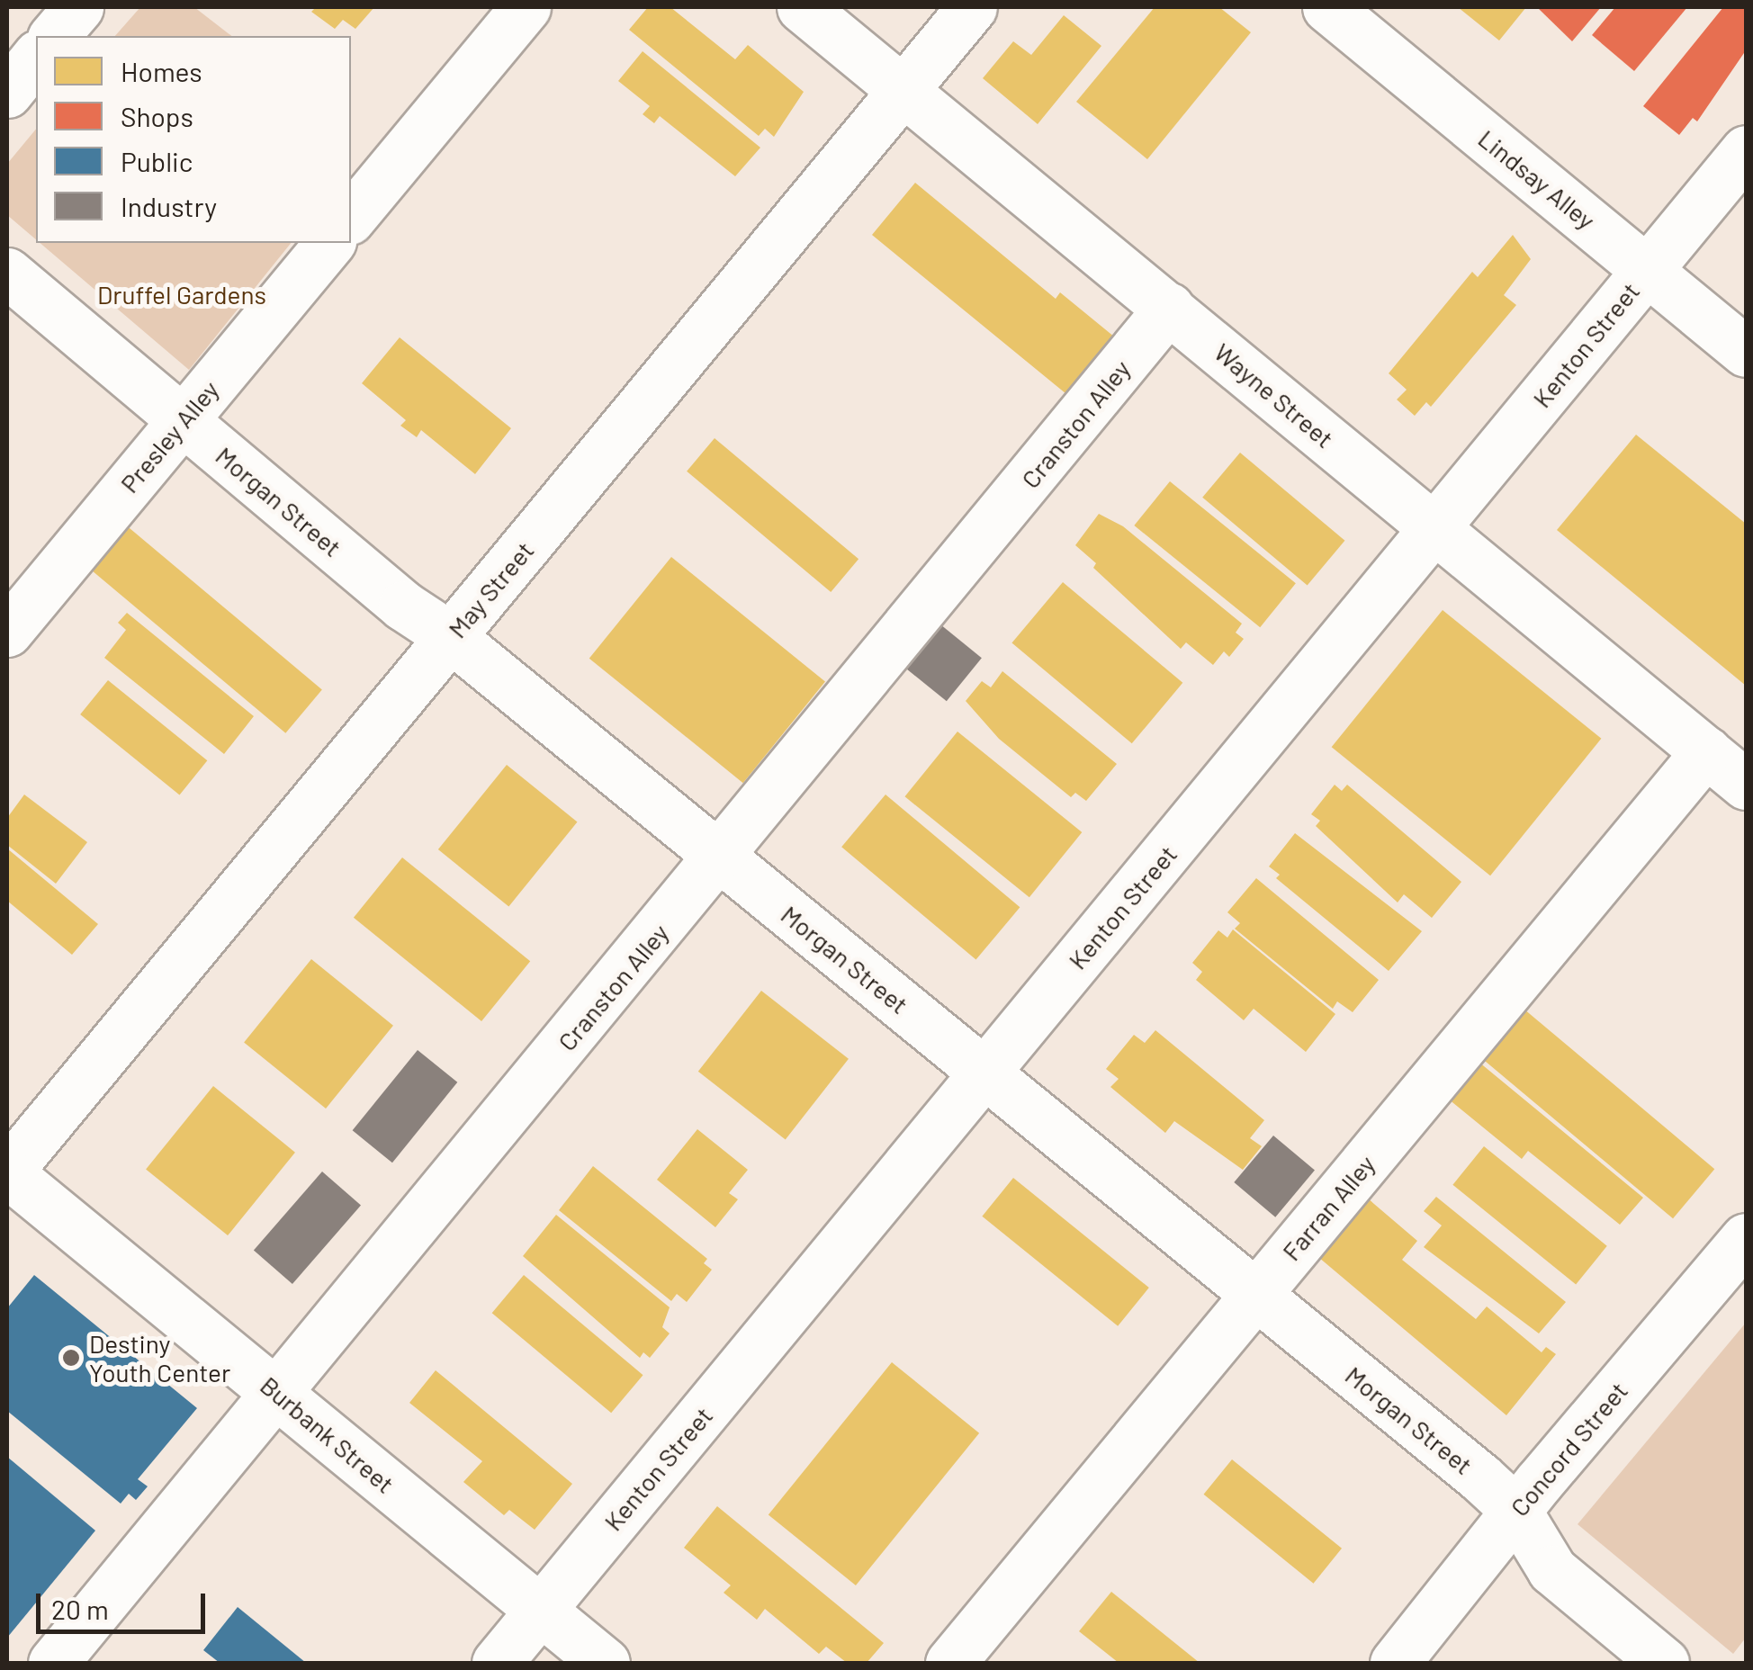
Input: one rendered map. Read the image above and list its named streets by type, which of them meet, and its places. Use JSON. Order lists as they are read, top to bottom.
{
  "streets": {
    "street": [
      "Lindsay Alley",
      "Kenton Street",
      "Wayne Street",
      "Cranston Alley",
      "Presley Alley",
      "Morgan Street",
      "May Street",
      "Farran Alley",
      "Burbank Street",
      "Concord Street"
    ]
  },
  "crossings": [
    ["Lindsay Alley", "Kenton Street"],
    ["Kenton Street", "Wayne Street"],
    ["Kenton Street", "Morgan Street"],
    ["Kenton Street", "Burbank Street"],
    ["Wayne Street", "Cranston Alley"],
    ["Wayne Street", "May Street"],
    ["Wayne Street", "Farran Alley"],
    ["Cranston Alley", "Morgan Street"],
    ["Cranston Alley", "Burbank Street"],
    ["Presley Alley", "Morgan Street"],
    ["Morgan Street", "May Street"],
    ["Morgan Street", "Farran Alley"],
    ["Morgan Street", "Concord Street"],
    ["May Street", "Burbank Street"]
  ],
  "parks": ["Druffel Gardens"],
  "places": ["Destiny Youth Center"],
  "legend": [
    "Homes",
    "Shops",
    "Public",
    "Industry"
  ],
  "scale_bar": "20 m"
}
